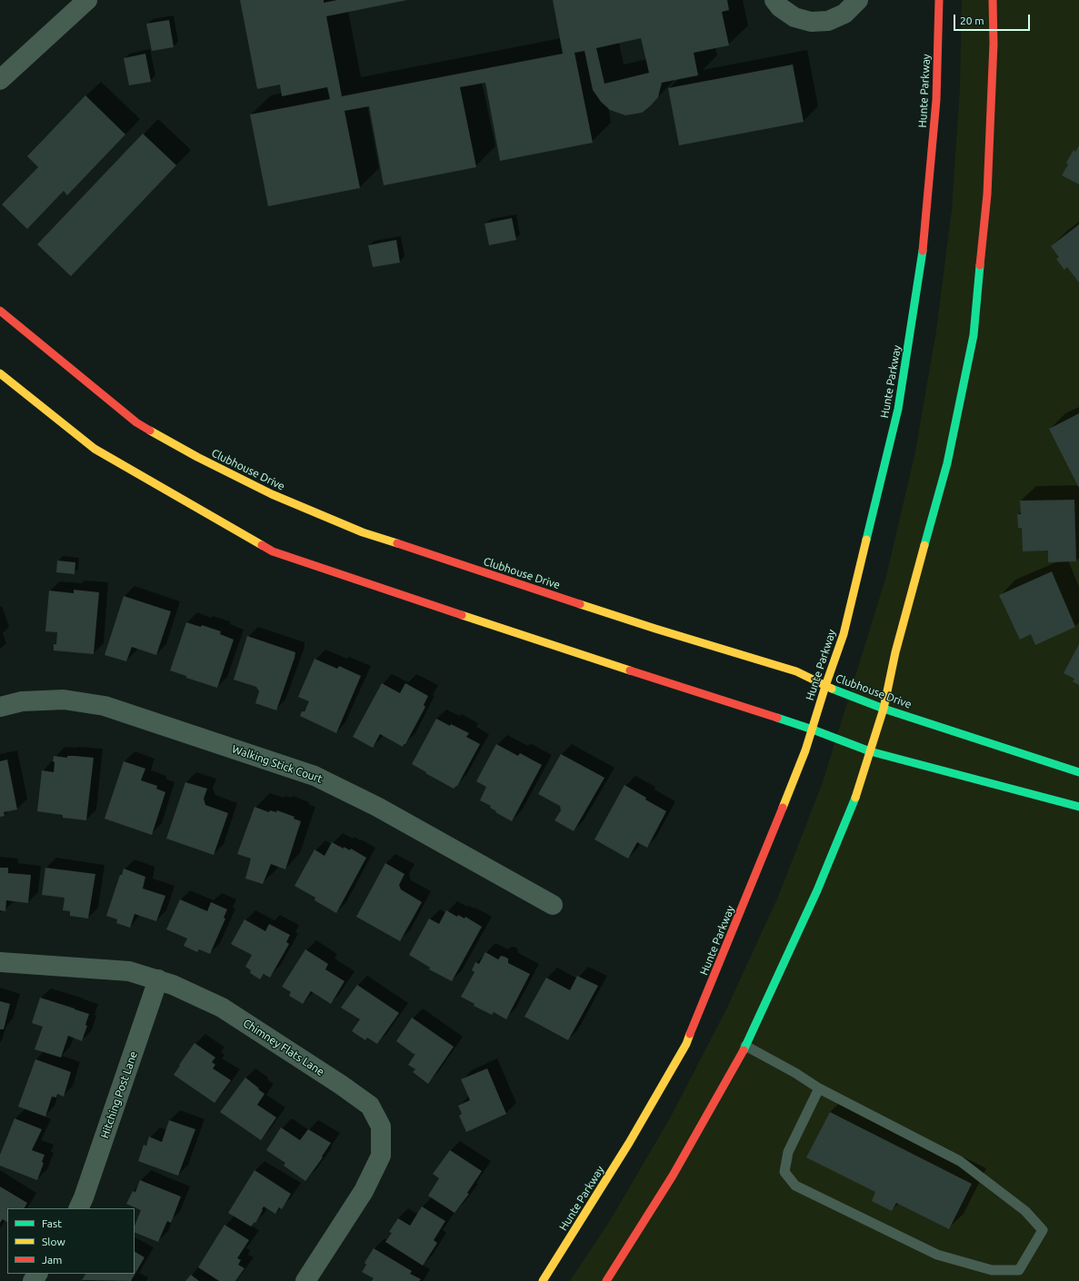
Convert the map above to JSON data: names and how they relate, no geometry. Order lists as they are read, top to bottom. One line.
{"streets":{"main road":["Hunte Parkway","Clubhouse Drive"],"street":["Walking Stick Court","Chimney Flats Lane","Hitching Post Lane"]},"crossings":[["Hunte Parkway","Clubhouse Drive"],["Chimney Flats Lane","Hitching Post Lane"]],"legend":["Fast","Slow","Jam"],"scale_bar":"20 m"}
